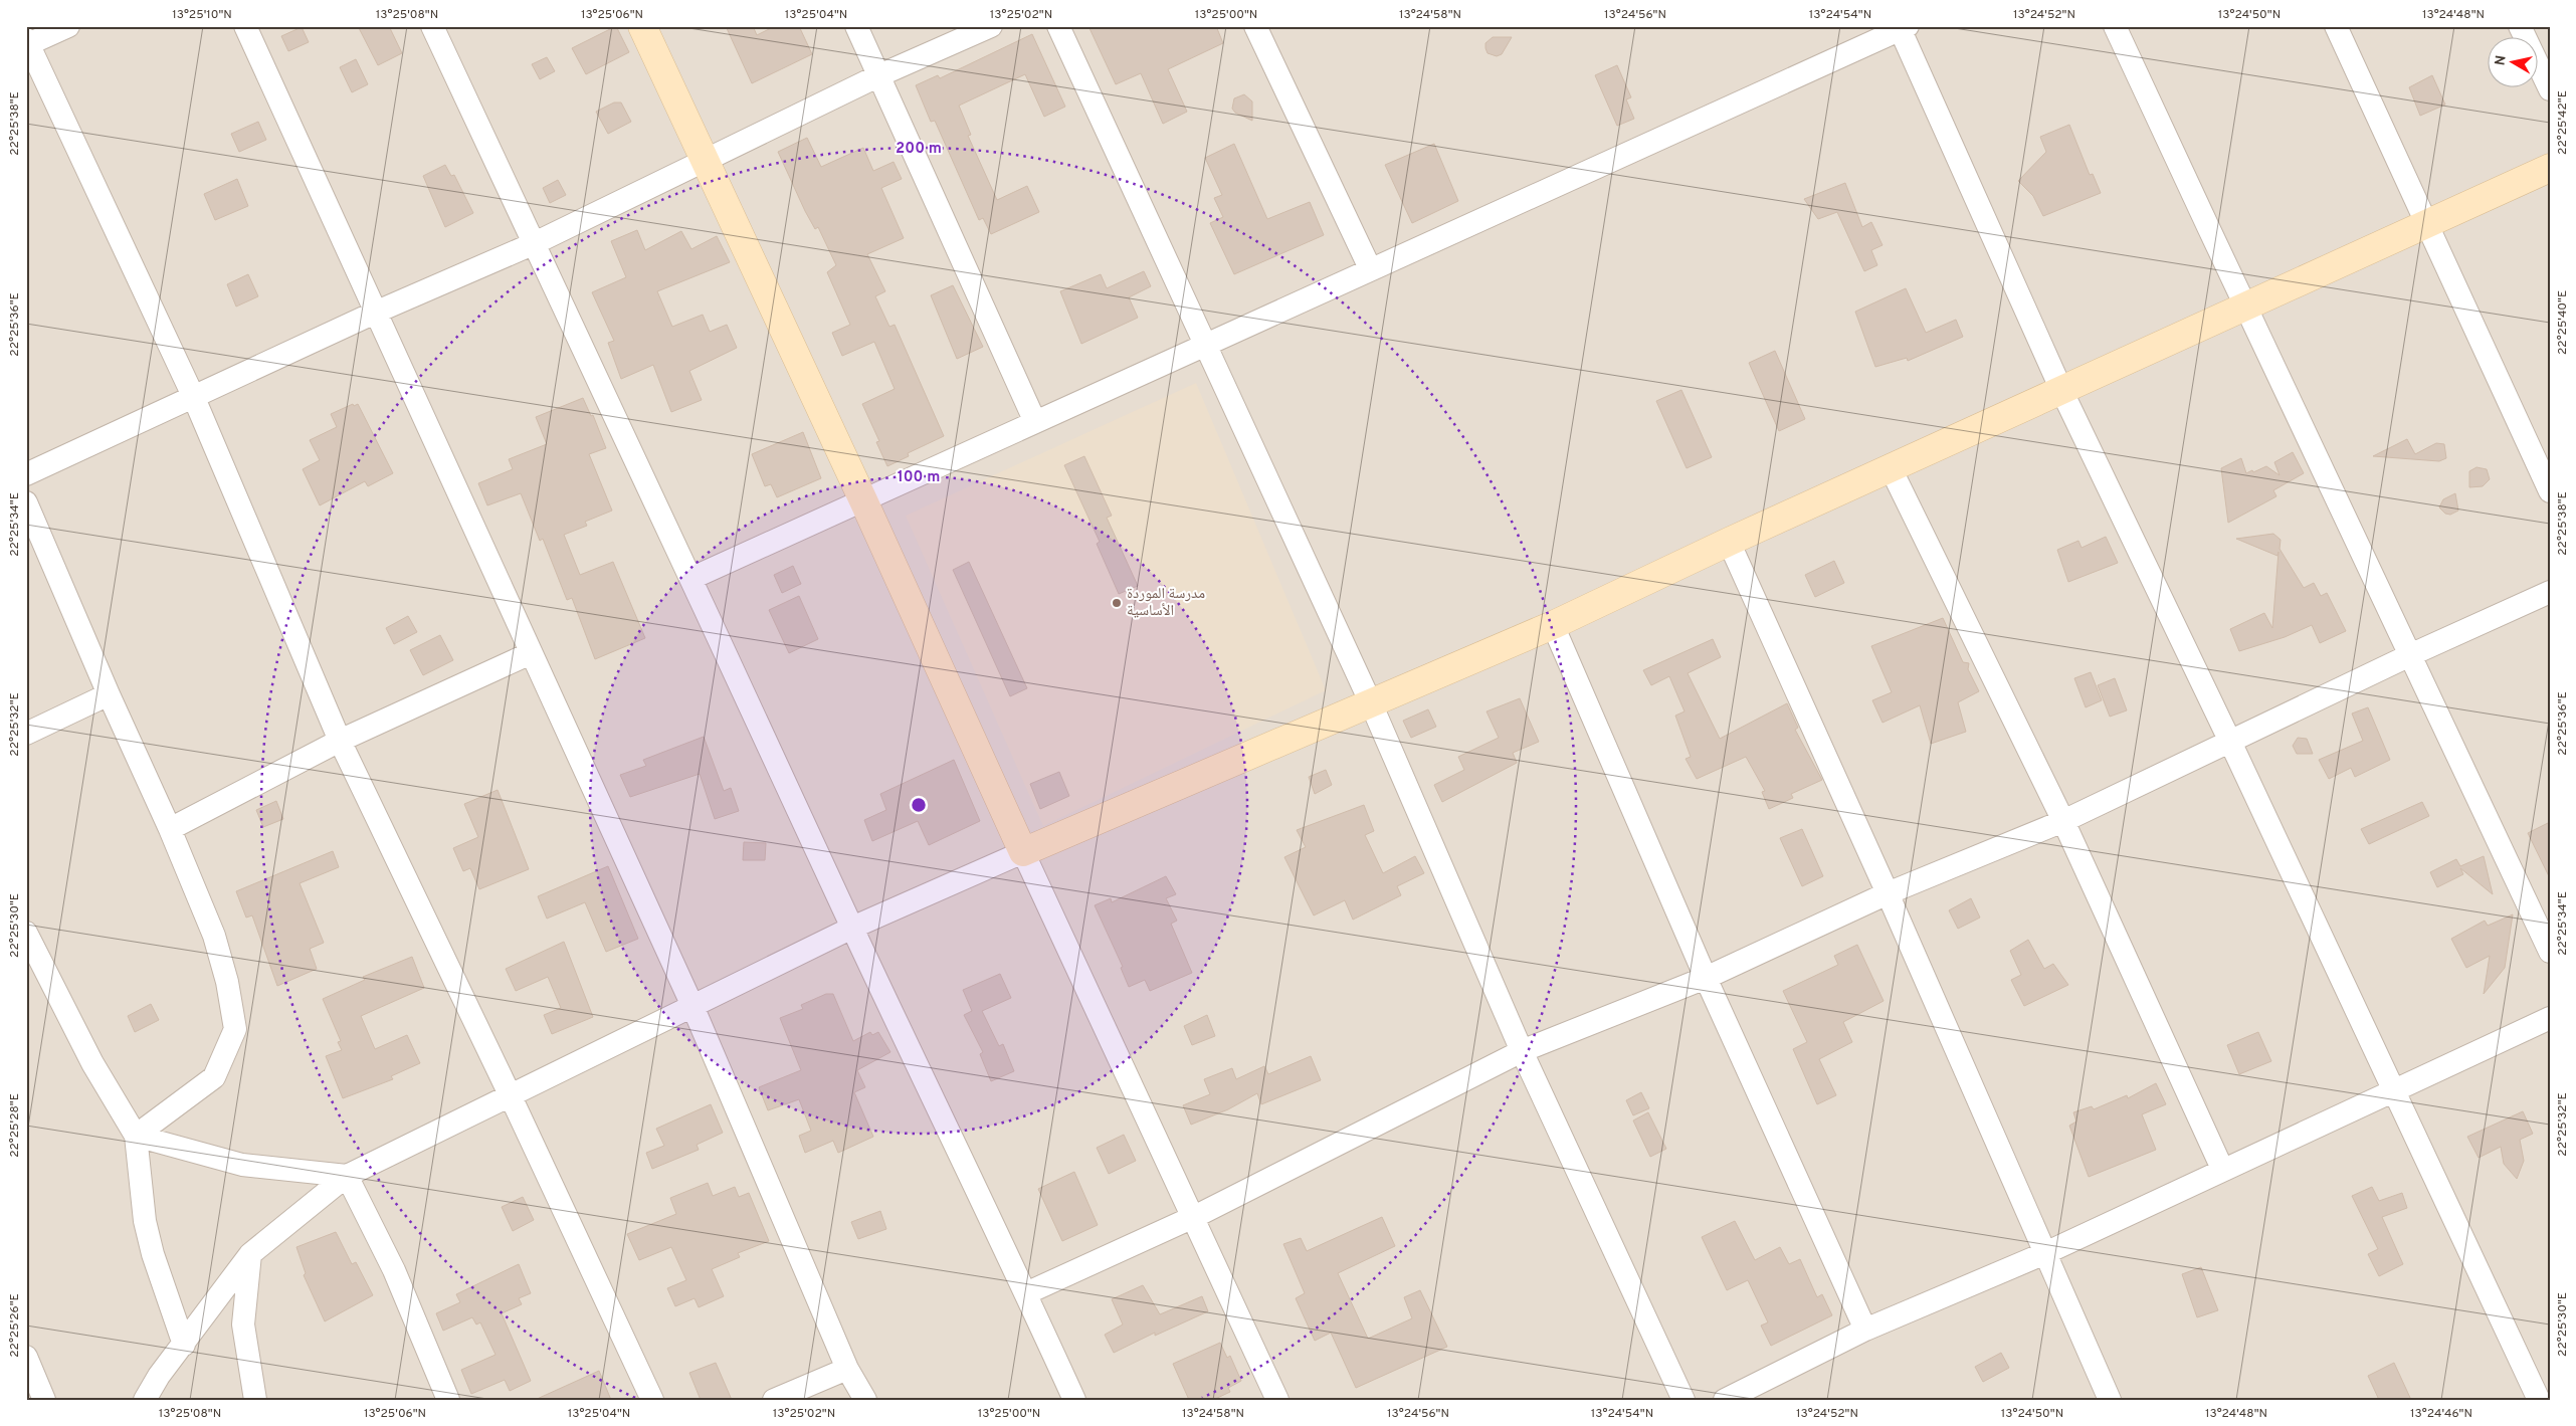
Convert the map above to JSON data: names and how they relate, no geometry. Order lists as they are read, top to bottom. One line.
{"places":["مدرسة الموردة الأساسية"],"north":"left","coordinates":["13°25'10\"N","13°25'08\"N","13°25'06\"N","13°25'04\"N","13°25'02\"N","13°25'00\"N","13°24'58\"N","13°24'56\"N","13°24'54\"N","13°24'52\"N","13°24'50\"N","13°24'48\"N","22°25'42\"E","22°25'38\"E","22°25'40\"E","22°25'36\"E","22°25'34\"E","22°25'32\"E","22°25'30\"E","22°25'28\"E","22°25'26\"E","13°24'46\"N"],"rings":["200 m","100 m"]}
